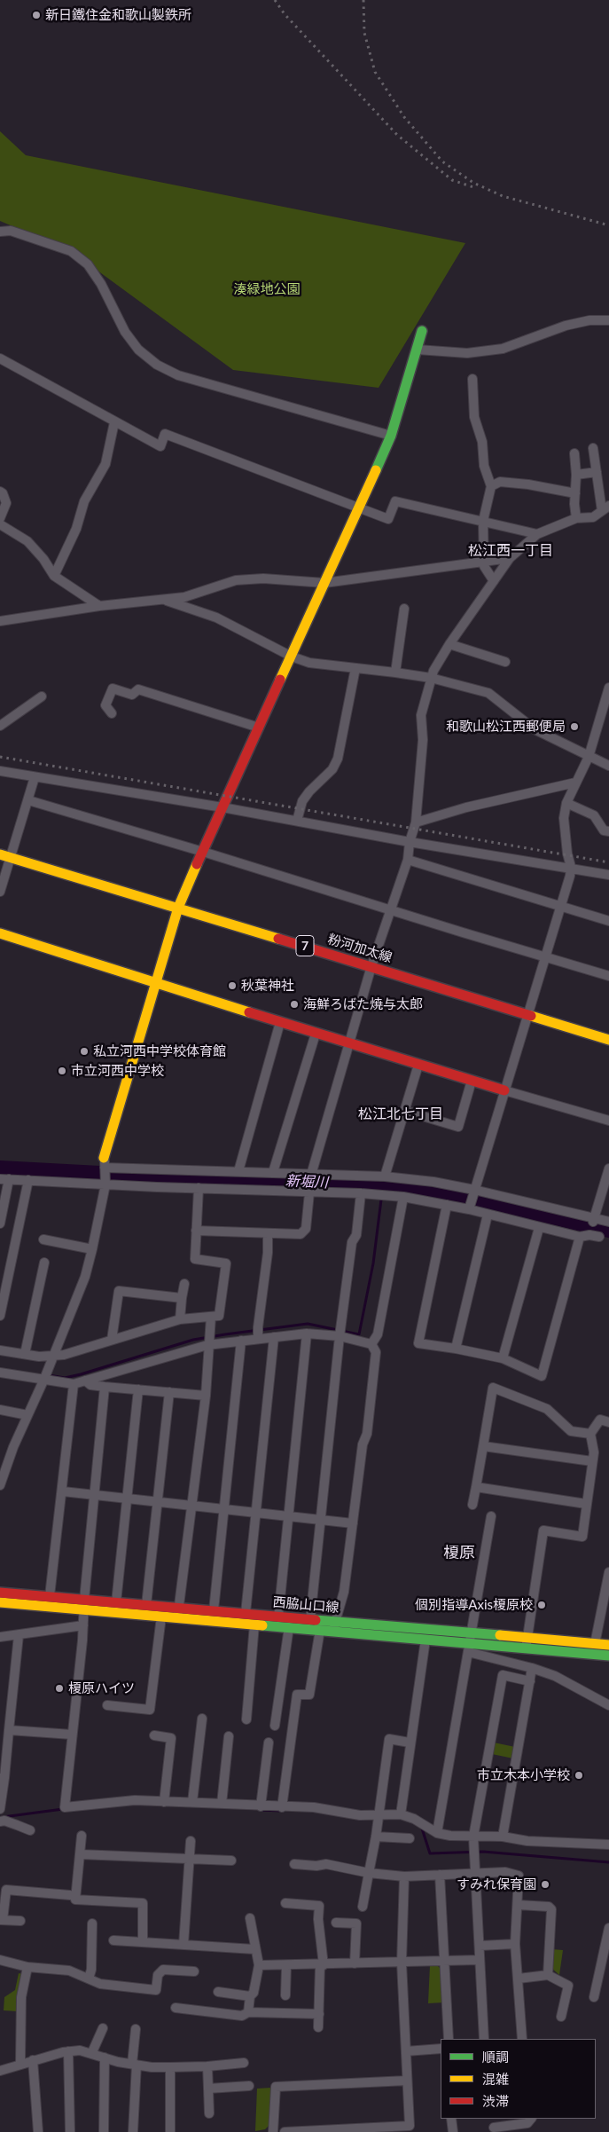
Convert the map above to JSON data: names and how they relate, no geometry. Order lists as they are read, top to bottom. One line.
{"streets":{"street":["7","粉河加太線","西脇山口線"]},"districts":["松江西一丁目","松江北七丁目","榎原"],"water":["新堀川"],"parks":["湊緑地公園"],"places":["新日鐵住金和歌山製鉄所","和歌山松江西郵便局","秋葉神社","海鮮ろばた焼与太郎","私立河西中学校体育館","市立河西中学校","個別指導Axis榎原校","榎原ハイツ","市立木本小学校","すみれ保育園"],"legend":["順調","混雑","渋滞"]}
